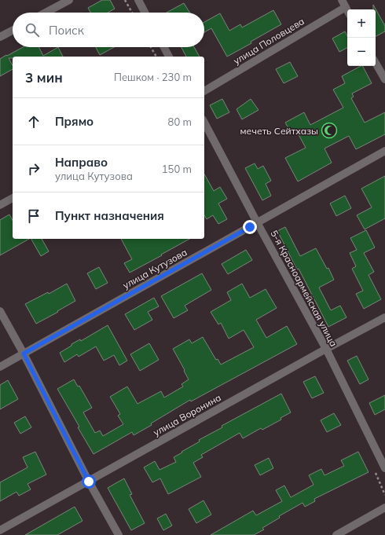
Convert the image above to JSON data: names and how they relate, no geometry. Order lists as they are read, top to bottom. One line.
{"streets":{"street":["улица Половцева","улица Кутузова","5-я Красноармейская улица","улица Воронина"]},"crossings":[["улица Кутузова","5-я Красноармейская улица"],["5-я Красноармейская улица","улица Воронина"]],"places":{"mosque":["мечеть Сейтхазы"]},"page":{"map_buttons":["+","−"],"search":"Поиск","heading":["3 мин","Пешком · 230 m"],"list":[["Прямо","80 m"],["Направо","улица Кутузова","150 m"],"Пункт назначения"]}}
